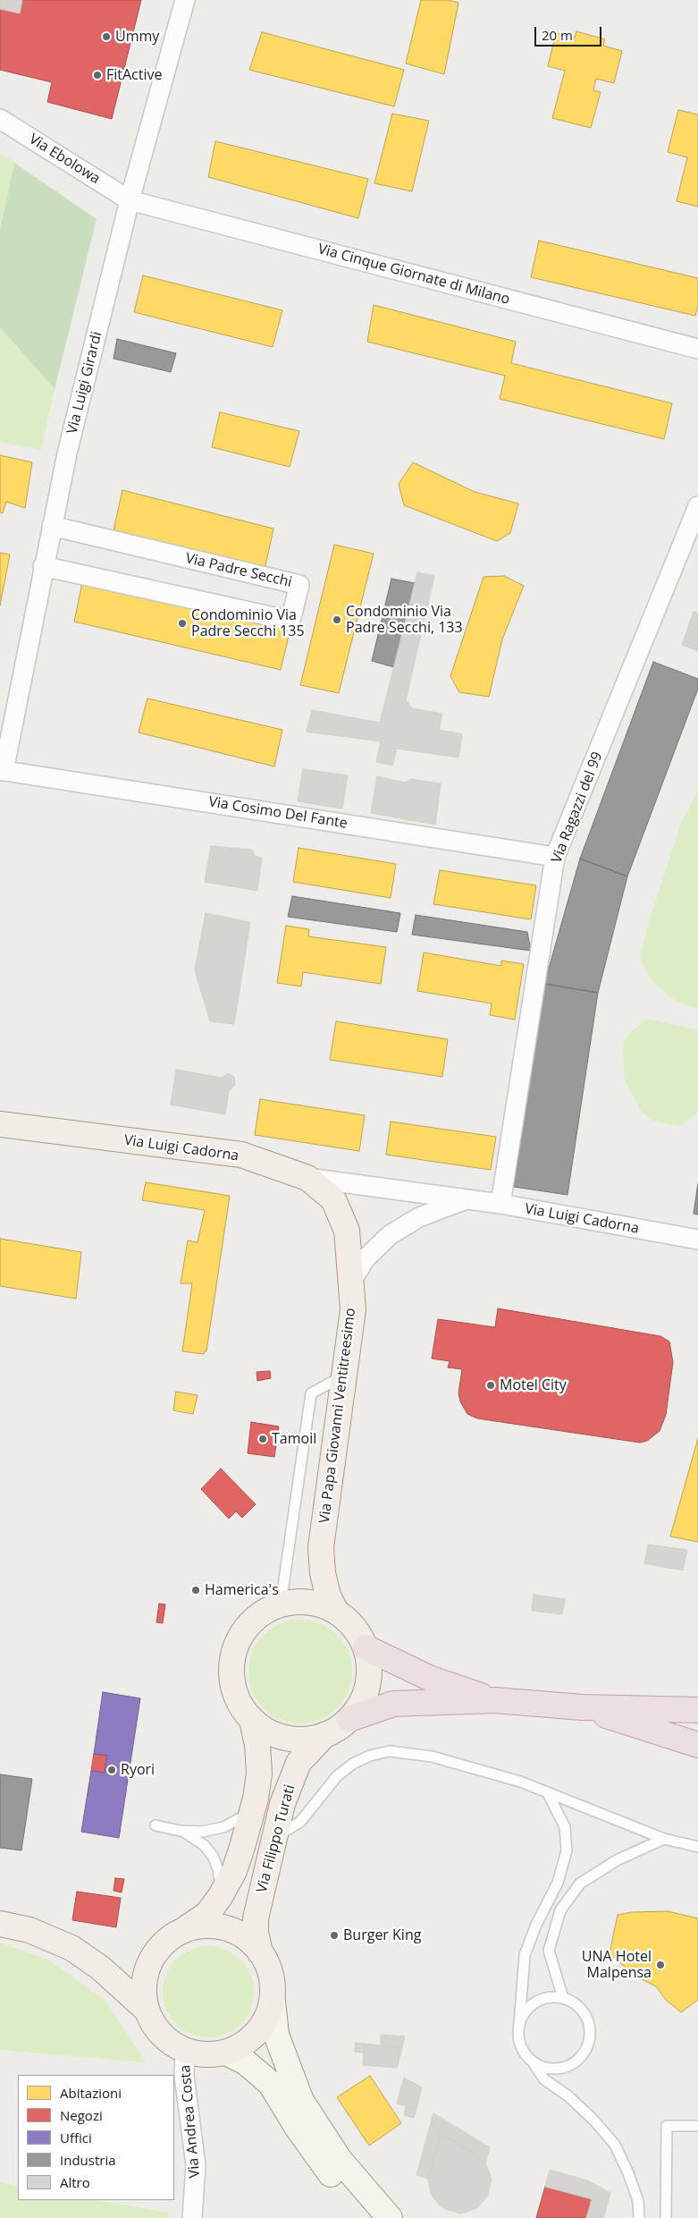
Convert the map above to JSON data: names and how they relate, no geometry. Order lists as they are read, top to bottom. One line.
{"streets":{"main road":["Via Luigi Cadorna","Via Papa Giovanni Ventitreesimo","Via Filippo Turati"],"street":["Via Ebolowa","Via Cinque Giornate di Milano","Via Luigi Girardi","Via Padre Secchi","Via Ragazzi del 99","Via Cosimo Del Fante","Via Andrea Costa"]},"crossings":[["Via Ebolowa","Via Cinque Giornate di Milano"],["Via Ebolowa","Via Luigi Girardi"],["Via Cinque Giornate di Milano","Via Luigi Girardi"],["Via Luigi Girardi","Via Padre Secchi"],["Via Luigi Girardi","Via Cosimo Del Fante"],["Via Ragazzi del 99","Via Cosimo Del Fante"],["Via Ragazzi del 99","Via Luigi Cadorna"],["Via Luigi Cadorna","Via Papa Giovanni Ventitreesimo"],["Via Papa Giovanni Ventitreesimo","Via Filippo Turati"],["Via Filippo Turati","Via Andrea Costa"]],"places":["Ummy","FitActive","Condominio Via Padre Secchi, 133","Condominio Via Padre Secchi 135","Motel City","Tamoil","Hamerica's","Ryori","Burger King","UNA Hotel Malpensa"],"legend":["Abitazioni","Negozi","Uffici","Industria","Altro"],"scale_bar":"20 m"}
